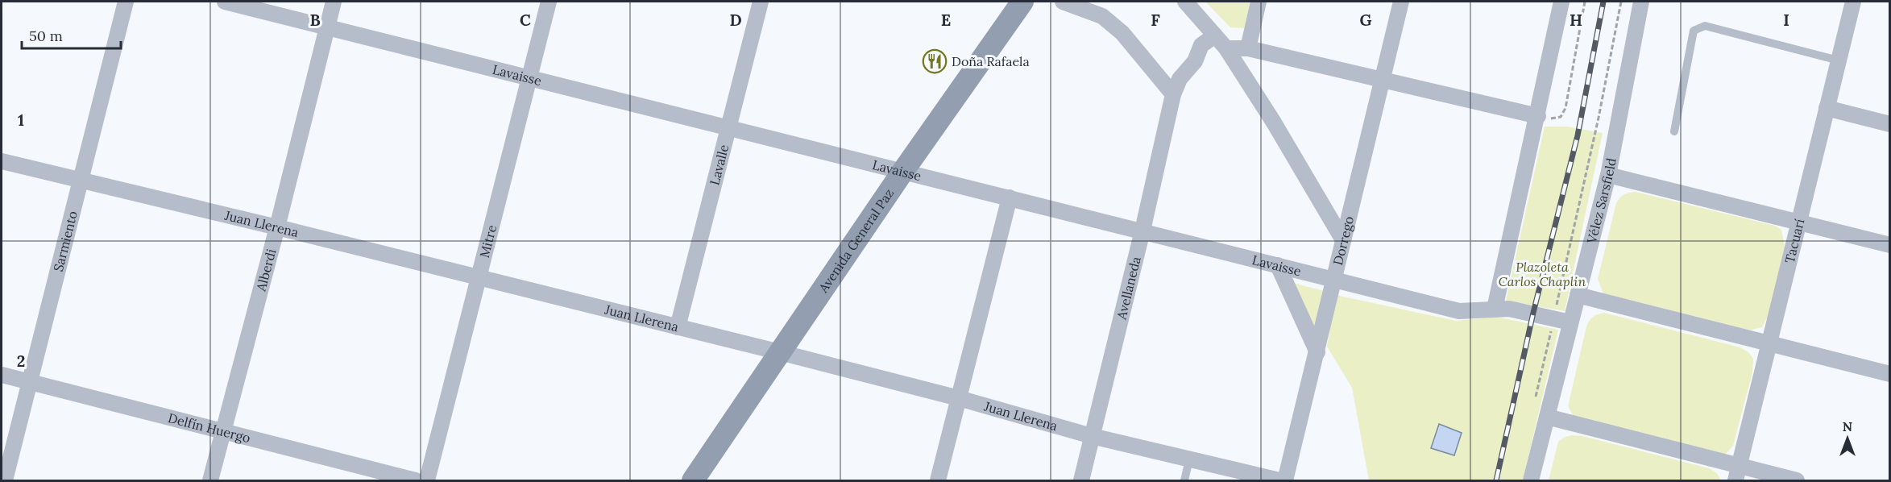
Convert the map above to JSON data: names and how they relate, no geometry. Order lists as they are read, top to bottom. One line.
{"streets":{"main road":["Avenida General Paz"],"street":["Lavaisse","Lavalle","Vélez Sarsfield","Juan Llerena","Sarmiento","Mitre","Dorrego","Tacuarí","Alberdi","Avellaneda","Delfín Huergo"]},"crossings":[["Lavaisse","Lavalle"],["Lavaisse","Vélez Sarsfield"],["Lavaisse","Avenida General Paz"],["Lavaisse","Mitre"],["Lavaisse","Dorrego"],["Lavaisse","Alberdi"],["Lavaisse","Avellaneda"],["Lavalle","Juan Llerena"],["Juan Llerena","Avenida General Paz"],["Juan Llerena","Sarmiento"],["Juan Llerena","Mitre"],["Juan Llerena","Alberdi"],["Juan Llerena","Avellaneda"],["Sarmiento","Delfín Huergo"],["Alberdi","Delfín Huergo"]],"parks":["Plazoleta Carlos Chaplin"],"places":{"restaurant":["Doña Rafaela"]},"scale_bar":"50 m","north":"top","grid":{"columns":["B","C","D","E","F","G","H","I"],"rows":["1","2"]}}
